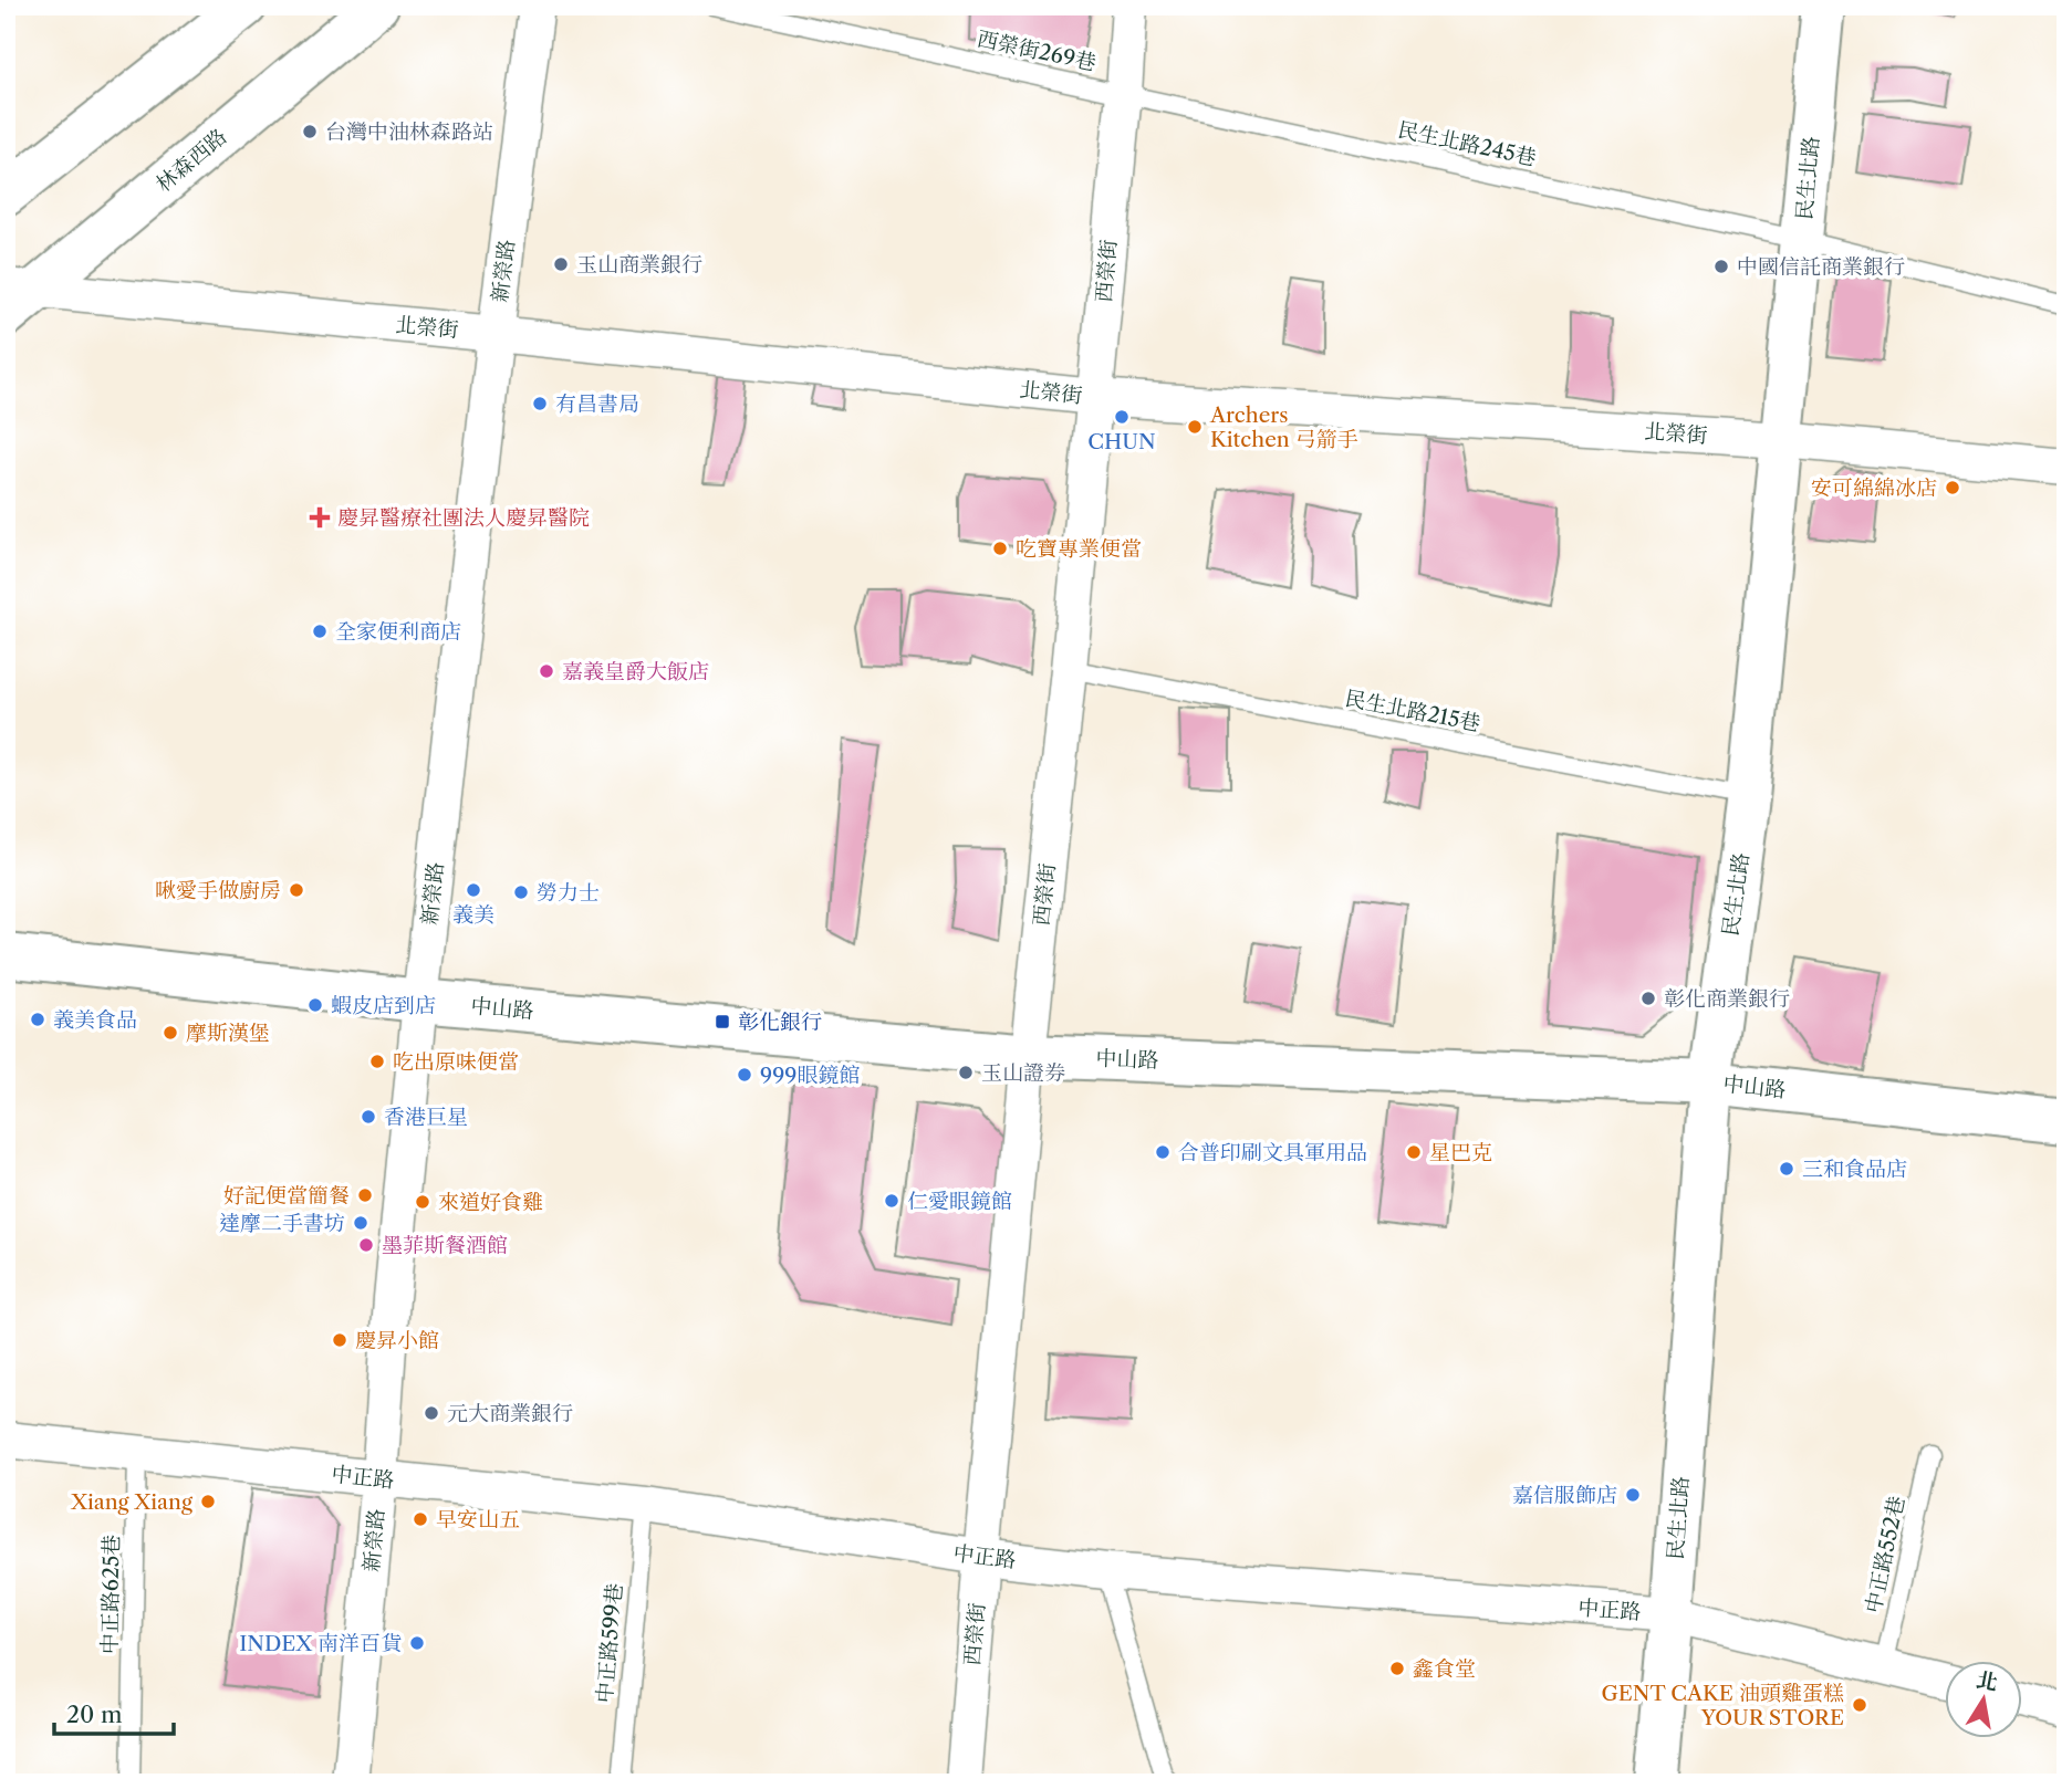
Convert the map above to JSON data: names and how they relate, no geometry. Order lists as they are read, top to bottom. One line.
{"streets":{"main road":["林森西路","民生北路","中山路"],"street":["新榮路","西榮街","北榮街","中正路"],"lane":["西榮街269巷","民生北路245巷","民生北路215巷","中正路552巷","中正路625巷","中正路599巷"]},"crossings":[["西榮街269巷","民生北路245巷"],["西榮街269巷","西榮街"],["民生北路245巷","民生北路"],["民生北路245巷","西榮街"],["林森西路","北榮街"],["民生北路","北榮街"],["民生北路","民生北路215巷"],["民生北路","中山路"],["民生北路","中正路"],["新榮路","北榮街"],["新榮路","中山路"],["新榮路","中正路"],["西榮街","北榮街"],["西榮街","民生北路215巷"],["西榮街","中山路"],["西榮街","中正路"],["中正路","中正路552巷"],["中正路","中正路625巷"],["中正路","中正路599巷"]],"places":{"other":["台灣中油林森路站","玉山商業銀行","中國信託商業銀行","有昌書局","CHUN","Archers Kitchen 弓箭手","安可綿綿冰店","吃寶專業便當","全家便利商店","嘉義皇爵大飯店","啾愛手做廚房","義美","勞力士","彰化商業銀行","蝦皮店到店","義美食品","摩斯漢堡","吃出原味便當","玉山證券","999眼鏡館","香港巨星","合普印刷文具軍用品","星巴克","三和食品店","好記便當簡餐","仁愛眼鏡館","來道好食雞","達摩二手書坊","墨菲斯餐酒館","慶昇小館","元大商業銀行","嘉信服飾店","Xiang Xiang","早安山五","INDEX 南洋百貨","鑫食堂","GENT CAKE 油頭雞蛋糕 YOUR STORE"],"health":["慶昇醫療社團法人慶昇醫院"],"transit":["彰化銀行"]},"scale_bar":"20 m","north":"top"}
